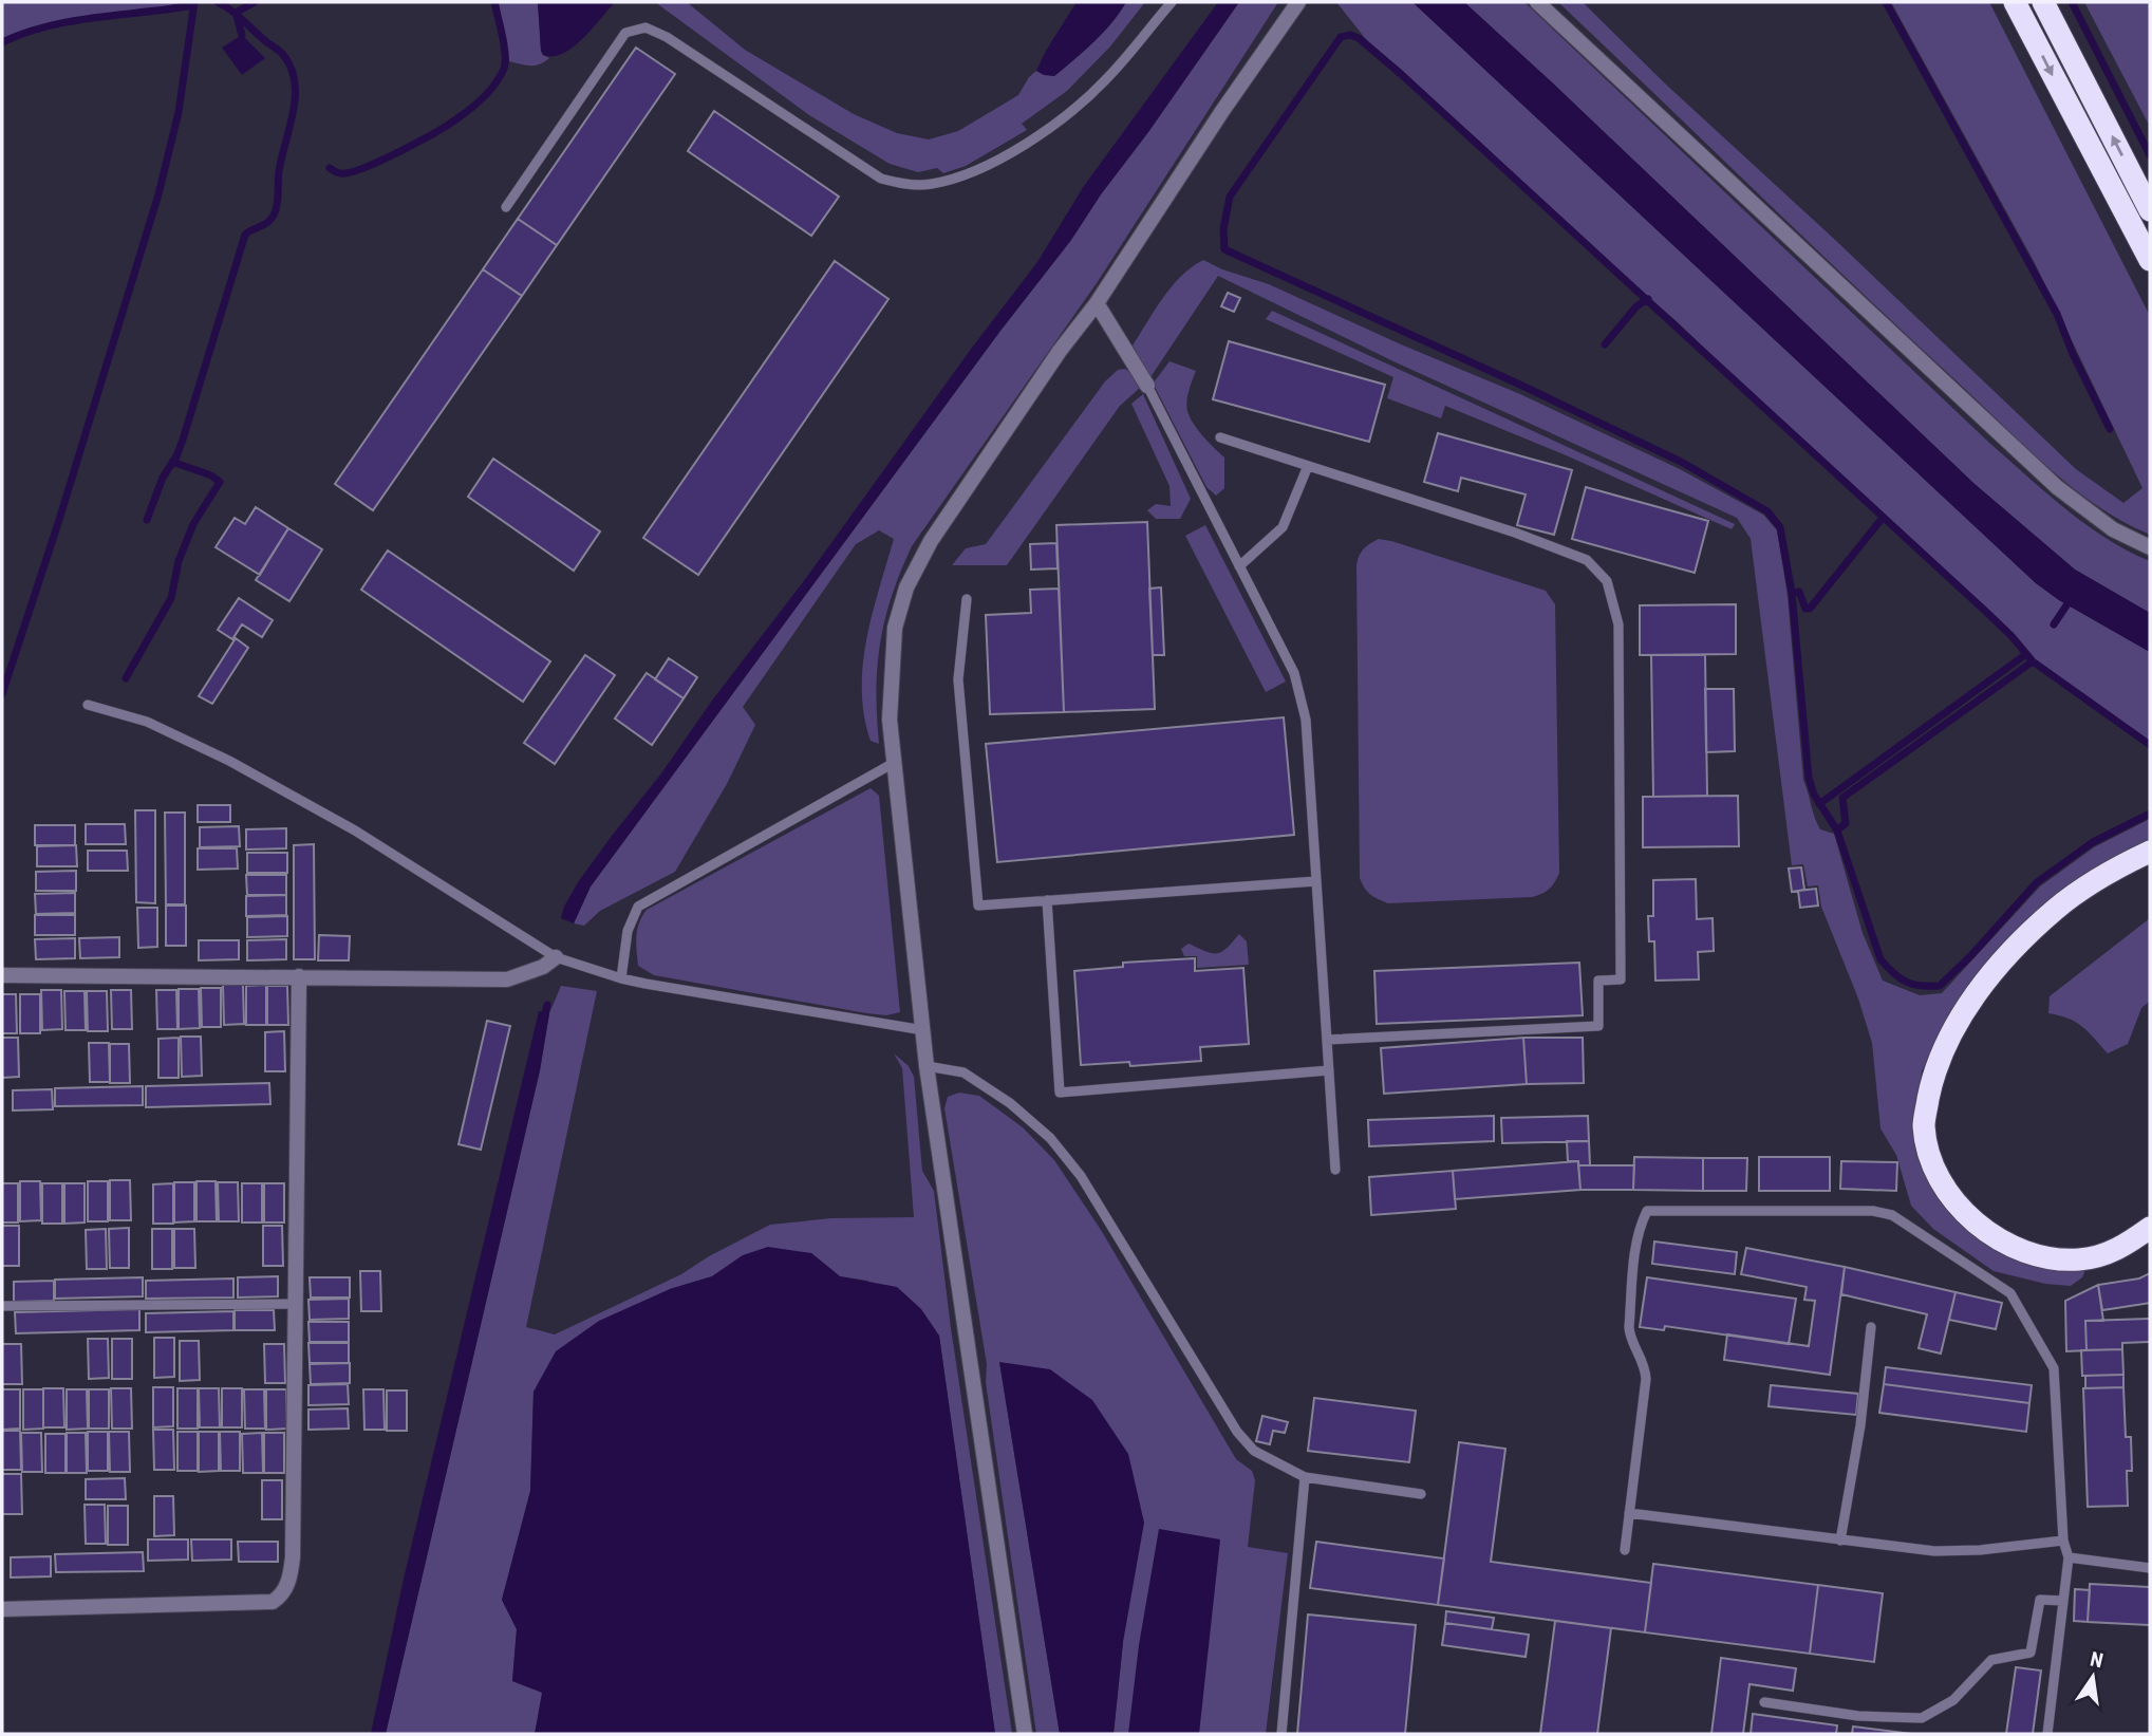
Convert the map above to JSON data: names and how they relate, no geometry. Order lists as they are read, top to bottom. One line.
{"north":"top"}
